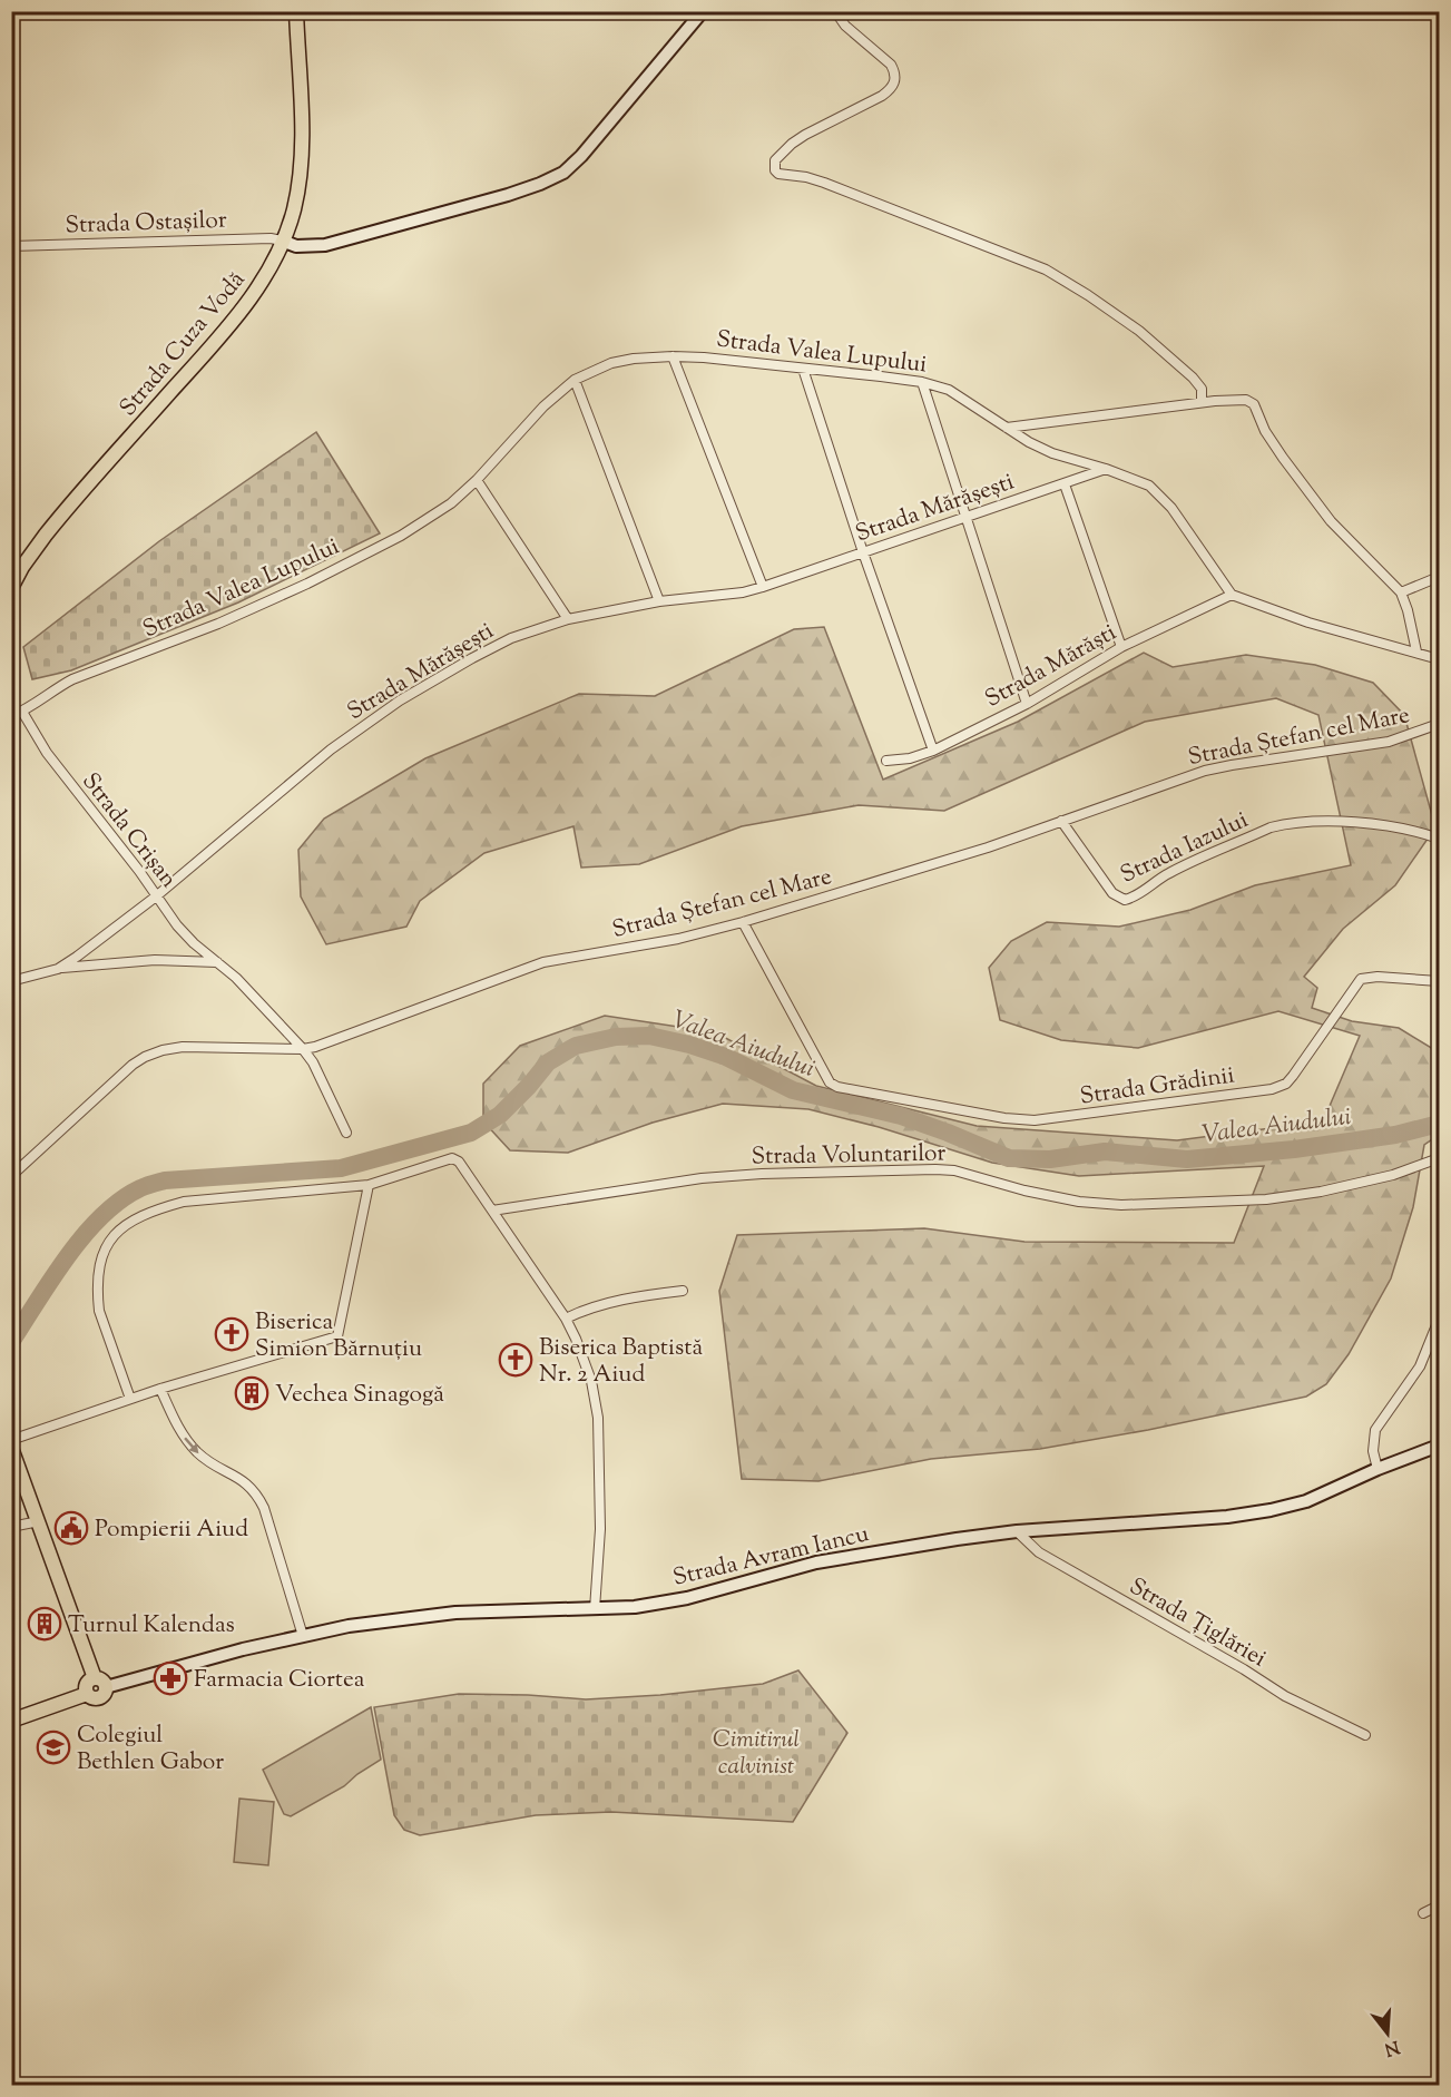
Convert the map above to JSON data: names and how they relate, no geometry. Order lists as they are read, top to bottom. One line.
{"streets":{"main road":["Strada Cuza Vodă","Strada Avram Iancu"],"street":["Strada Ostașilor","Strada Valea Lupului","Strada Mărășești","Strada Mărăști","Strada Ștefan cel Mare","Strada Crișan","Strada Iazului","Strada Grădinii","Strada Voluntarilor","Strada Țiglăriei"]},"crossings":[["Strada Ostașilor","Strada Cuza Vodă"],["Strada Valea Lupului","Strada Mărășești"],["Strada Valea Lupului","Strada Mărăști"],["Strada Valea Lupului","Strada Crișan"],["Strada Mărășești","Strada Crișan"],["Strada Ștefan cel Mare","Strada Crișan"],["Strada Ștefan cel Mare","Strada Iazului"],["Strada Ștefan cel Mare","Strada Grădinii"],["Strada Avram Iancu","Strada Țiglăriei"]],"water":["Valea Aiudului"],"parks":["Cimitirul calvinist"],"places":{"church":["Biserica Simion Bărnuțiu","Biserica Baptistă Nr. 2 Aiud"],"building":["Vechea Sinagogă","Turnul Kalendas"],"public building":["Pompierii Aiud"],"pharmacy":["Farmacia Ciortea"],"school or university":["Colegiul Bethlen Gabor"]},"north":"bottom"}
